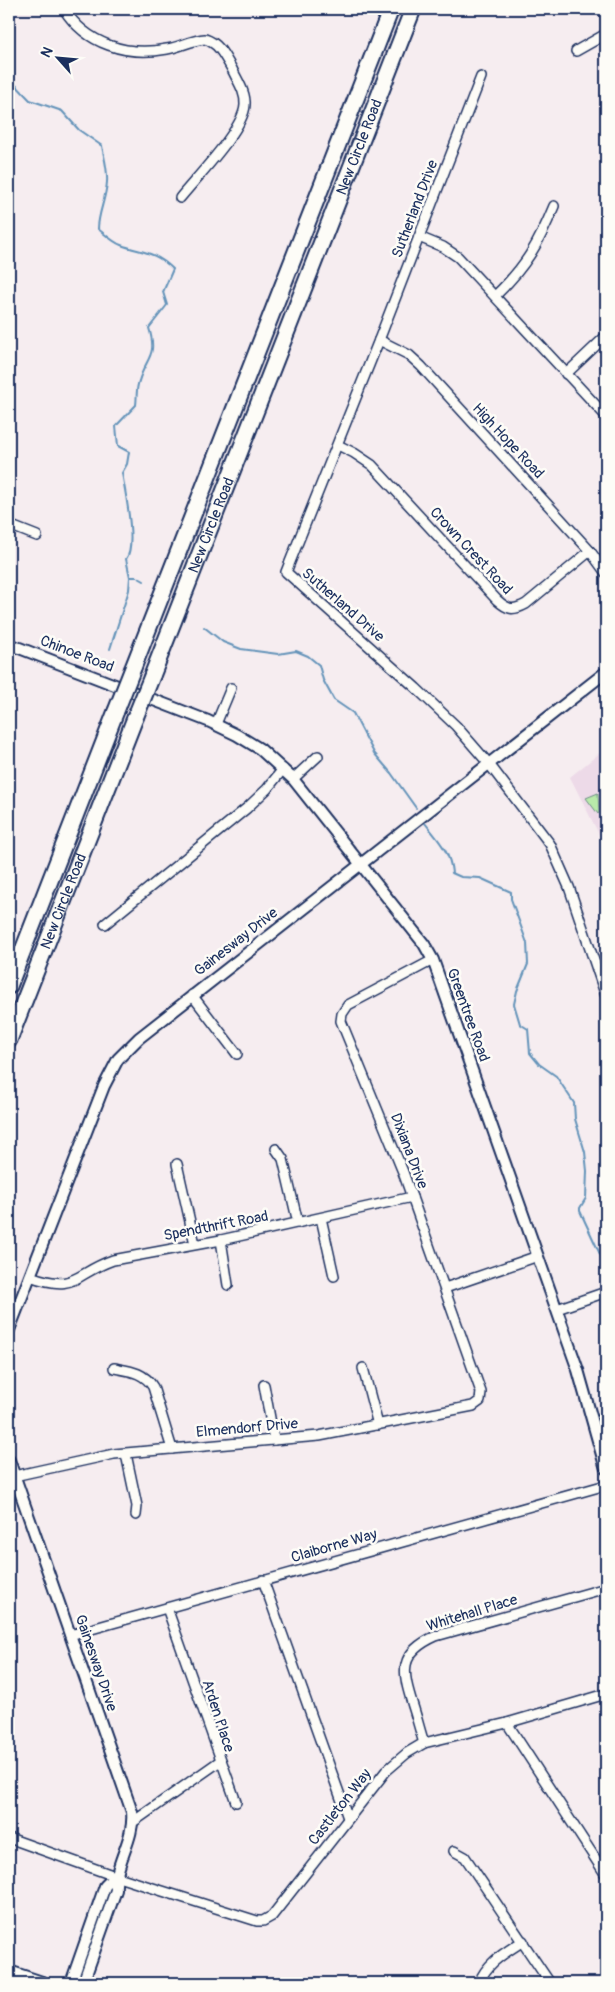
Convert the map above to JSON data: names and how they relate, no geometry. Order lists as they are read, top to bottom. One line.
{"streets":{"highway":["New Circle Road"],"street":["Sutherland Drive","High Hope Road","Crown Crest Road","Chinoe Road","Gainesway Drive","Greentree Road","Dixiana Drive","Spendthrift Road","Elmendorf Drive","Claiborne Way","Whitehall Place","Arden Place","Castleton Way"]},"crossings":[["Sutherland Drive","High Hope Road"],["Sutherland Drive","Crown Crest Road"],["Sutherland Drive","Gainesway Drive"],["High Hope Road","Crown Crest Road"],["Chinoe Road","Greentree Road"],["Gainesway Drive","Greentree Road"],["Gainesway Drive","Spendthrift Road"],["Gainesway Drive","Elmendorf Drive"],["Gainesway Drive","Claiborne Way"],["Gainesway Drive","Arden Place"],["Greentree Road","Dixiana Drive"],["Dixiana Drive","Spendthrift Road"],["Dixiana Drive","Elmendorf Drive"],["Claiborne Way","Arden Place"],["Whitehall Place","Castleton Way"]],"north":"top left"}
